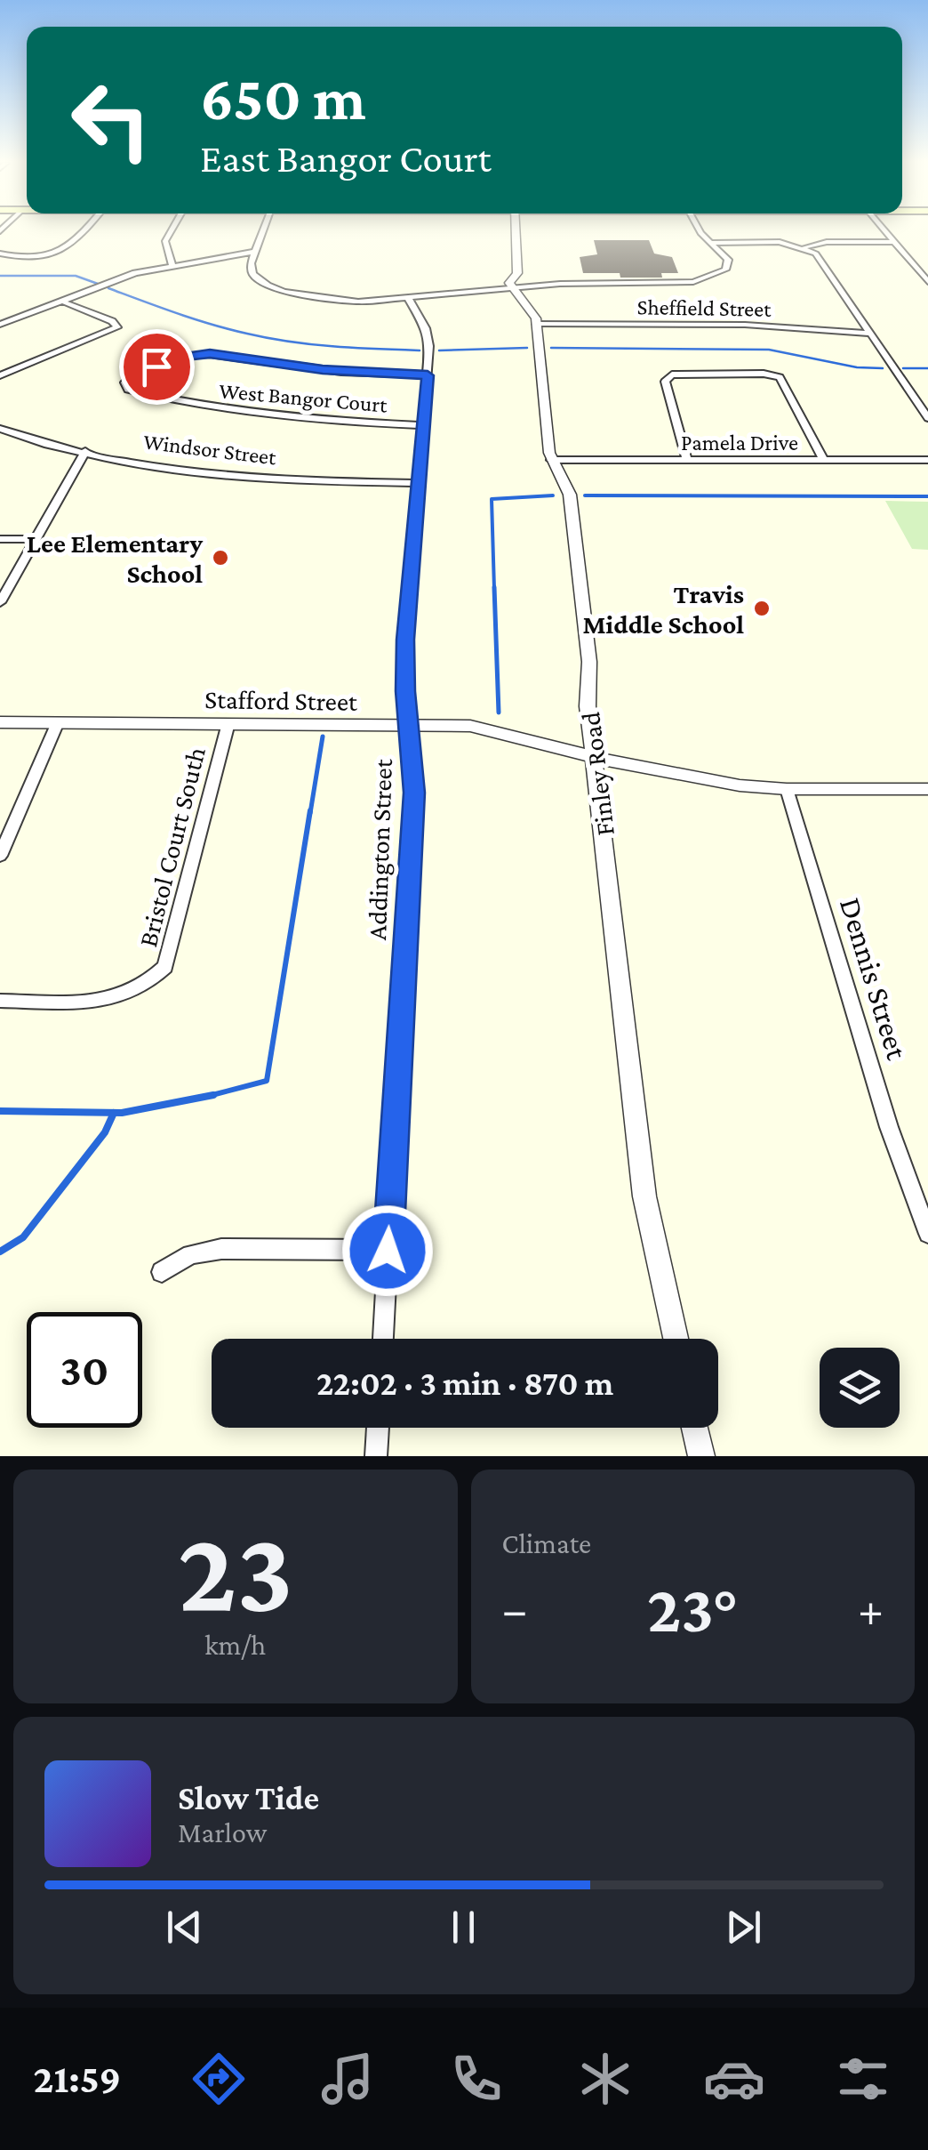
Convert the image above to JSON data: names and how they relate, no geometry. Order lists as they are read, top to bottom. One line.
{"streets":{"street":["Sheffield Street","West Bangor Court","Pamela Drive","Windsor Street","Stafford Street","Finley Road","Bristol Court South","Addington Street","Dennis Street"]},"crossings":[["Sheffield Street","Finley Road"],["West Bangor Court","Addington Street"],["Pamela Drive","Finley Road"],["Windsor Street","Addington Street"],["Stafford Street","Finley Road"],["Stafford Street","Bristol Court South"],["Stafford Street","Addington Street"],["Stafford Street","Dennis Street"]],"places":["Lee Elementary School","Travis Middle School"],"page":{"turn":["650 m","East Bangor Court"],"limit":"30","trip":"22:02 · 3 min · 870 m","tile":[["23","km/h"],"Climate"],"heat":["−","23°","+"],"song":["Slow Tide","Marlow"],"tabs":"21:59"}}
